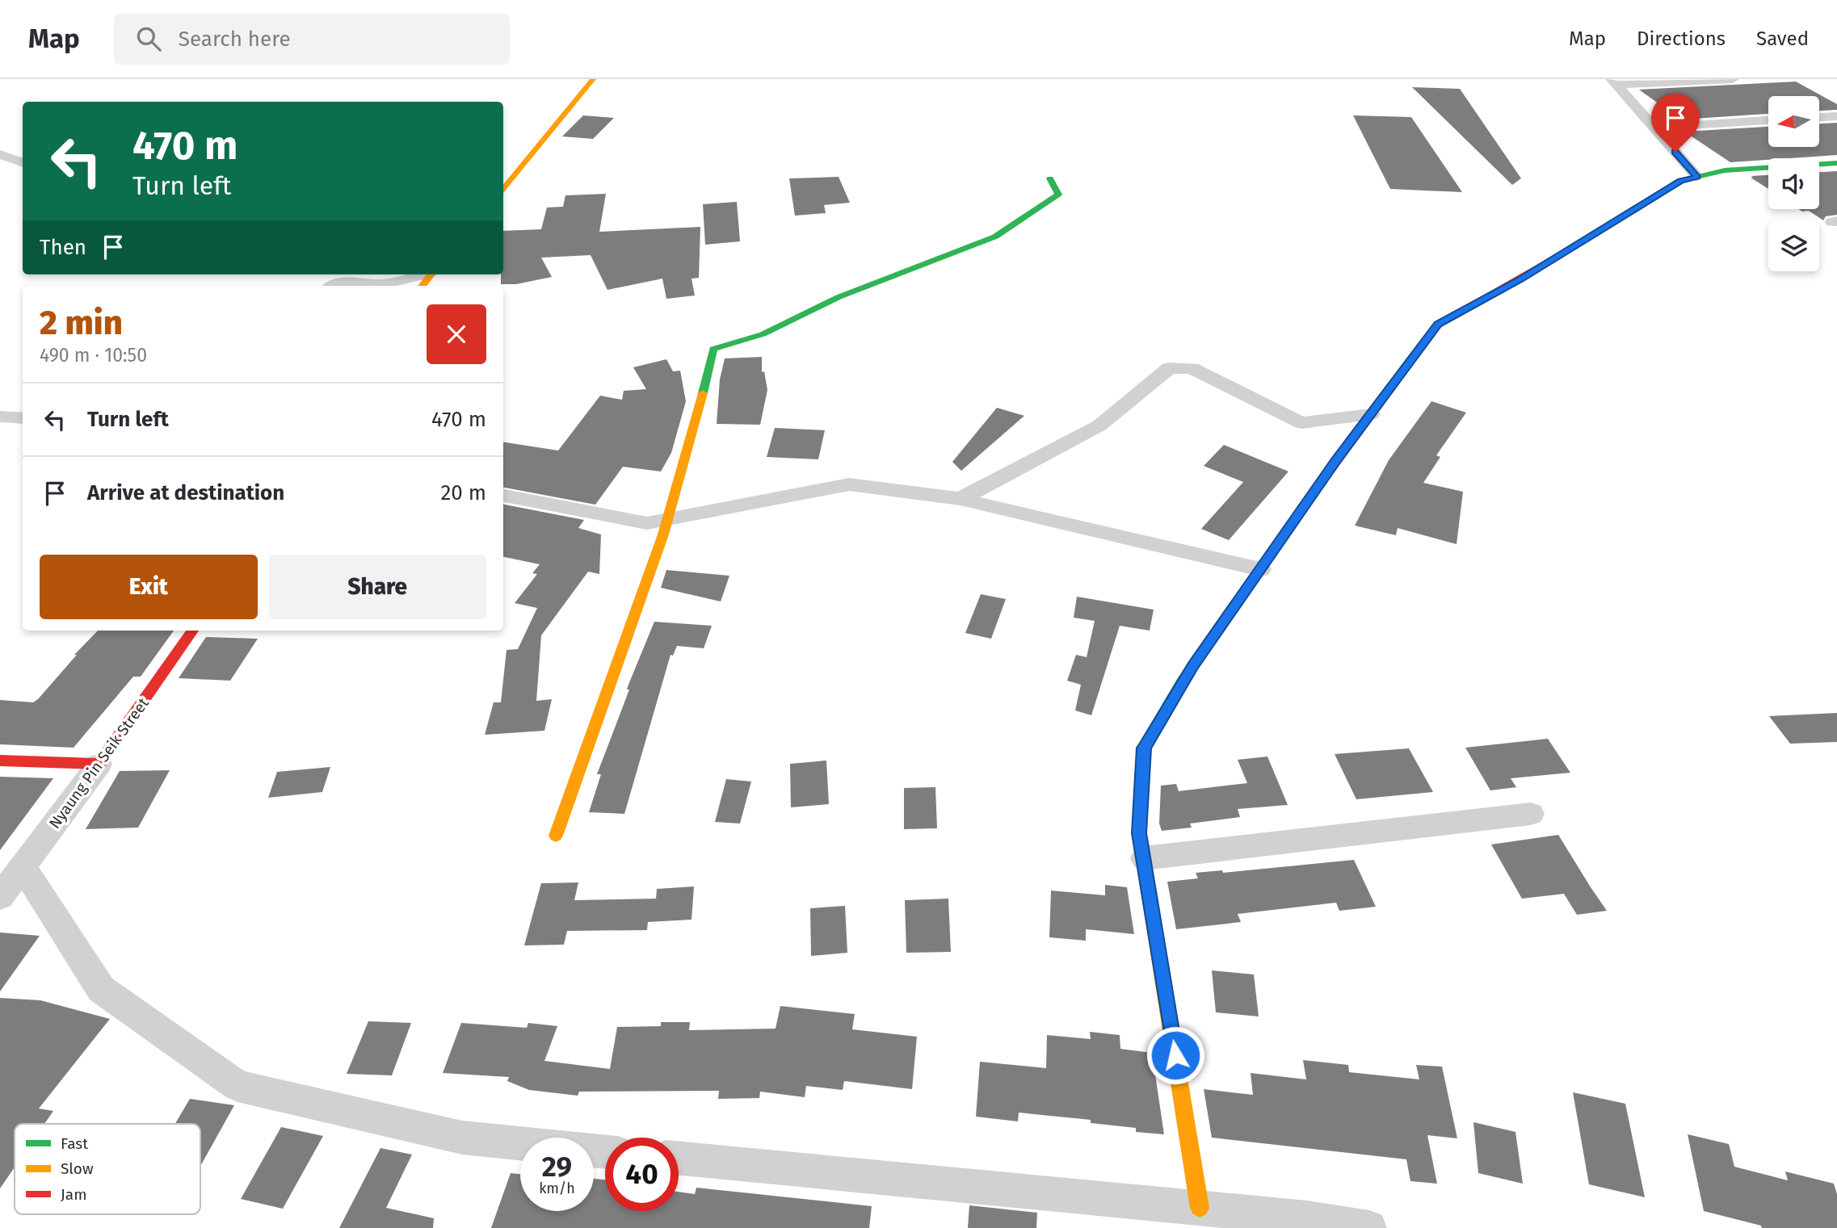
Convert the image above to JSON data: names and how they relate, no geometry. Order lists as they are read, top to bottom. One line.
{"streets":{"street":["Nyaung Pin Seik Street"]},"legend":["Fast","Slow","Jam"],"north":"left","page":{"header":"Map","search":"Search here","nav":["Map","Directions","Saved"],"turn":["470 m","Turn left"],"then":"Then","heading":["2 min","490 m · 10:50"],"list":[{"name":"Turn left","value":"470 m"},{"name":"Arrive at destination","value":"20 m"}],"buttons":["Exit","Share"],"speed":"29 km/h","limit":"40"}}
